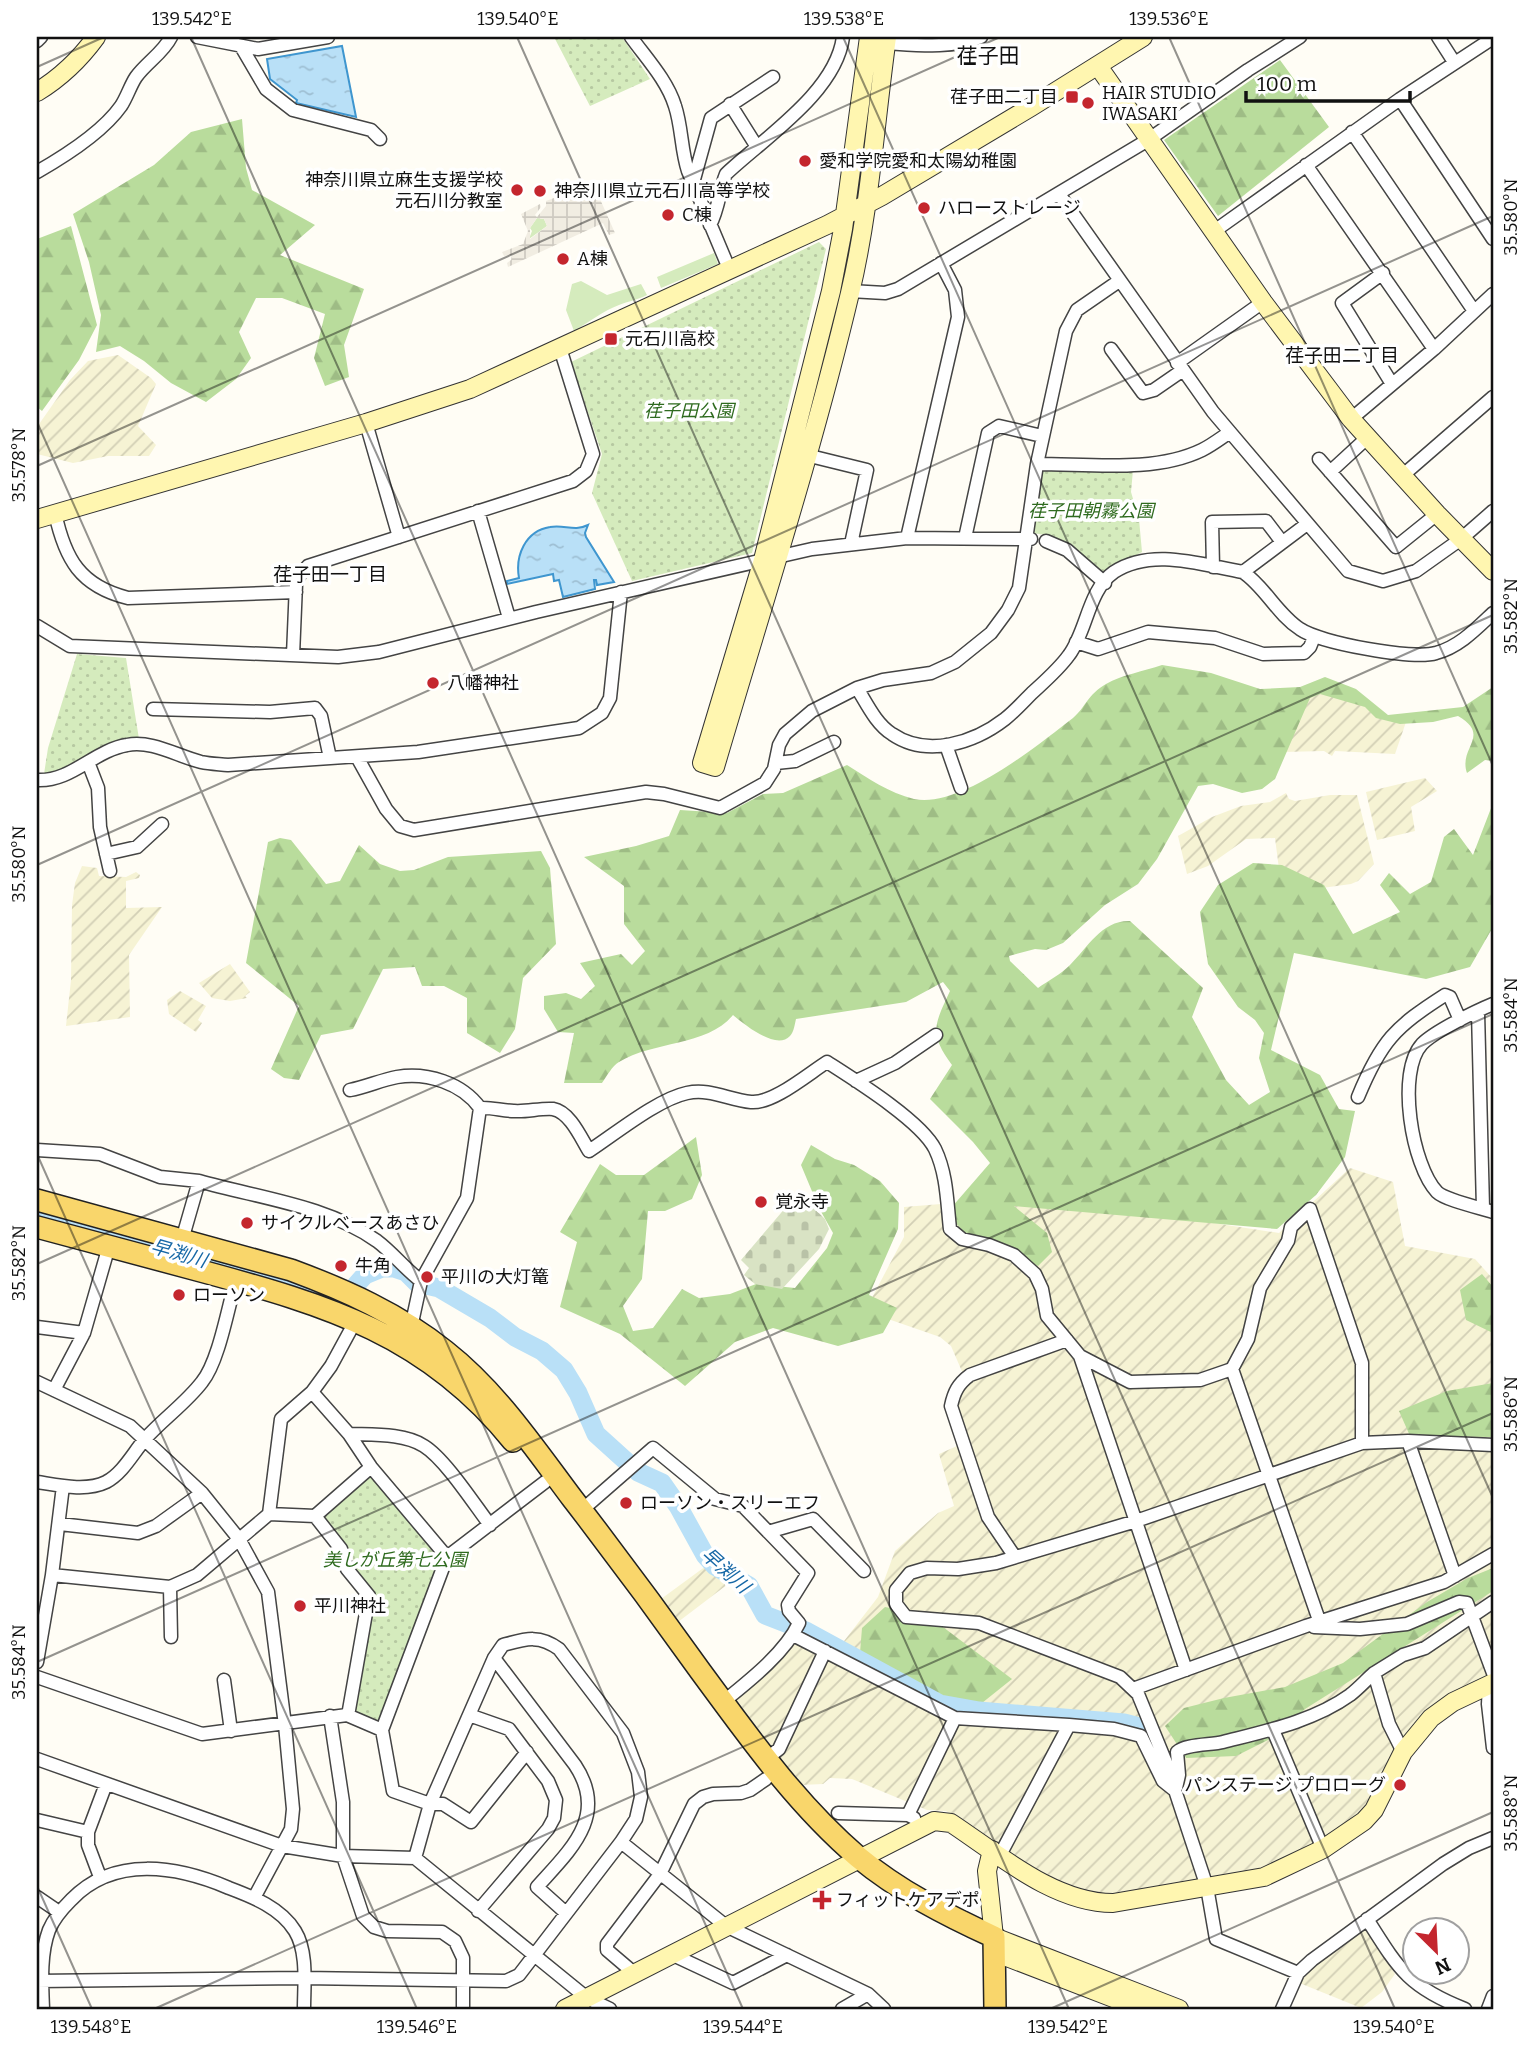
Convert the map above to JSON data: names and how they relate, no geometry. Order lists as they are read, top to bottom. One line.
{"districts":["荏子田","荏子田二丁目","荏子田一丁目"],"water":["早渕川"],"parks":["荏子田公園","荏子田朝霧公園","美しが丘第七公園"],"places":{"transit":["荏子田二丁目","元石川高校"],"other":["HAIR STUDIO IWASAKI","愛和学院愛和太陽幼稚園","神奈川県立麻生支援学校 元石川分教室","神奈川県立元石川高等学校","ハローストレージ","C棟","A棟","八幡神社","覚永寺","サイクルベースあさひ","牛角","平川の大灯篭","ローソン","ローソン・スリーエフ","平川神社","パンステージ プロローグ"],"health":["フィットケアデポ"]},"scale_bar":"100 m","north":"bottom right","coordinates":["139.542°E","139.540°E","139.538°E","139.536°E","35.580°N","35.578°N","35.582°N","35.584°N","35.586°N","35.588°N","139.548°E","139.546°E","139.544°E"]}
